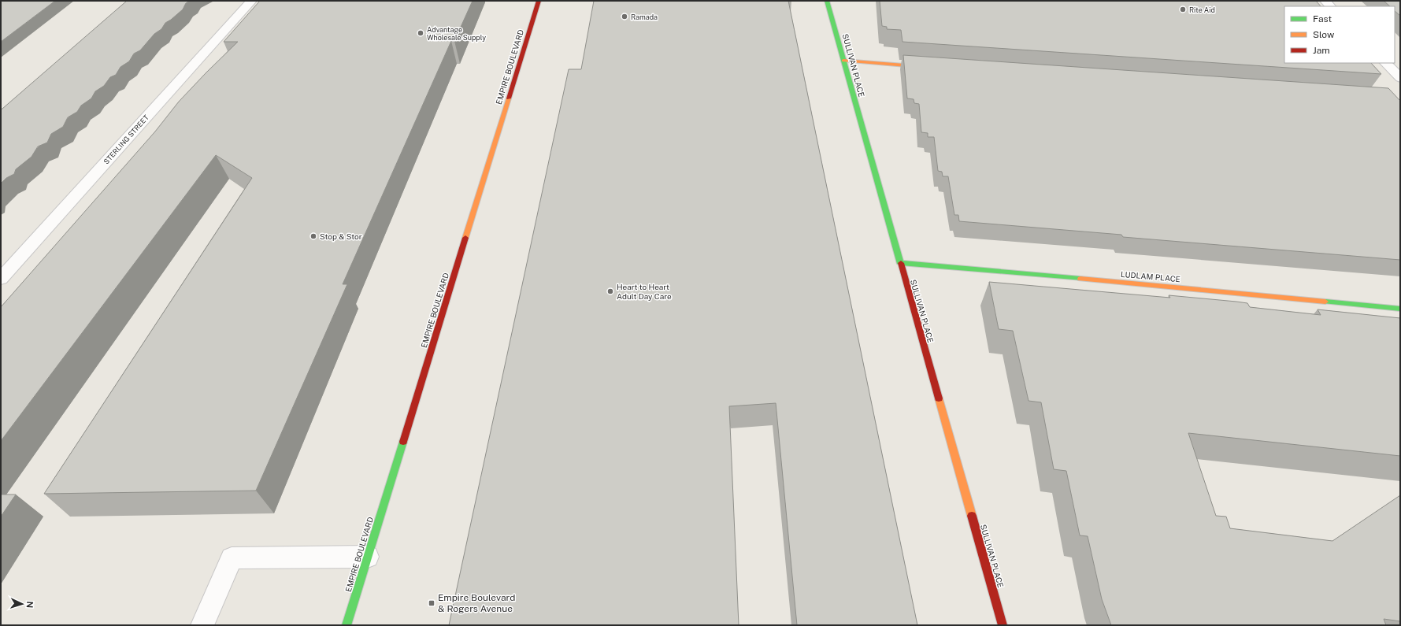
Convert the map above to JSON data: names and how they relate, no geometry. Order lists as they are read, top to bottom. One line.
{"streets":{"street":["SULLIVAN PLACE","EMPIRE BOULEVARD","STERLING STREET","LUDLAM PLACE"]},"crossings":[["SULLIVAN PLACE","LUDLAM PLACE"]],"places":{"other":["Rite Aid","Ramada","Advantage Wholesale Supply","Stop & Stor","Heart to Heart Adult Day Care"],"transit":["Empire Boulevard & Rogers Avenue"]},"legend":["Fast","Slow","Jam"],"north":"right"}
